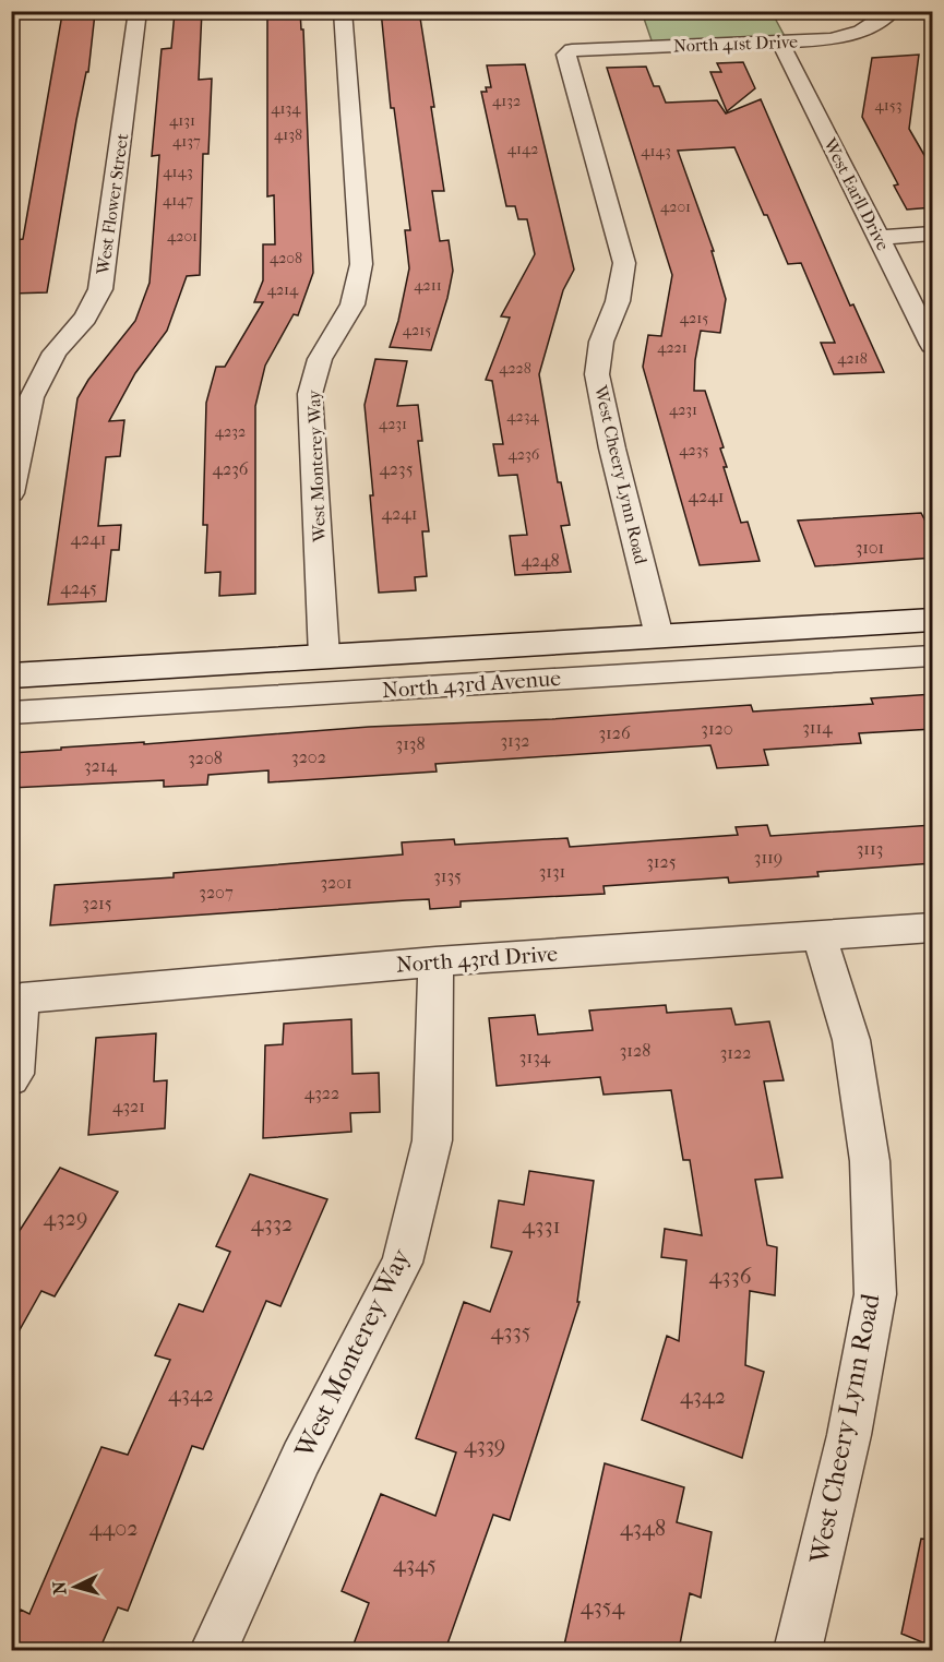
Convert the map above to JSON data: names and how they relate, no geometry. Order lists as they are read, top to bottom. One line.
{"streets":{"main road":["North 43rd Avenue"],"street":["North 41st Drive","West Earll Drive","West Flower Street","West Monterey Way","West Cheery Lynn Road","North 43rd Drive"]},"crossings":[["North 41st Drive","West Earll Drive"],["North 41st Drive","West Cheery Lynn Road"],["West Monterey Way","North 43rd Avenue"],["West Monterey Way","North 43rd Drive"],["West Cheery Lynn Road","North 43rd Avenue"],["West Cheery Lynn Road","North 43rd Drive"]],"house_numbers":["4132","4153","4134","4131","4138","4137","4142","4143","4143","4147","4201","4201","4208","4211","4214","4215","4215","4221","4218","4228","4231","4234","4231","4232","4235","4236","4236","4235","4241","4241","4241","3101","4248","4245","3114","3120","3126","3132","3138","3202","3208","3214","3113","3119","3125","3131","3135","3201","3207","3215","3128","3122","3134","4322","4321","4329","4332","4331","4336","4335","4342","4342","4339","4402","4348","4345","4354"],"north":"left"}
